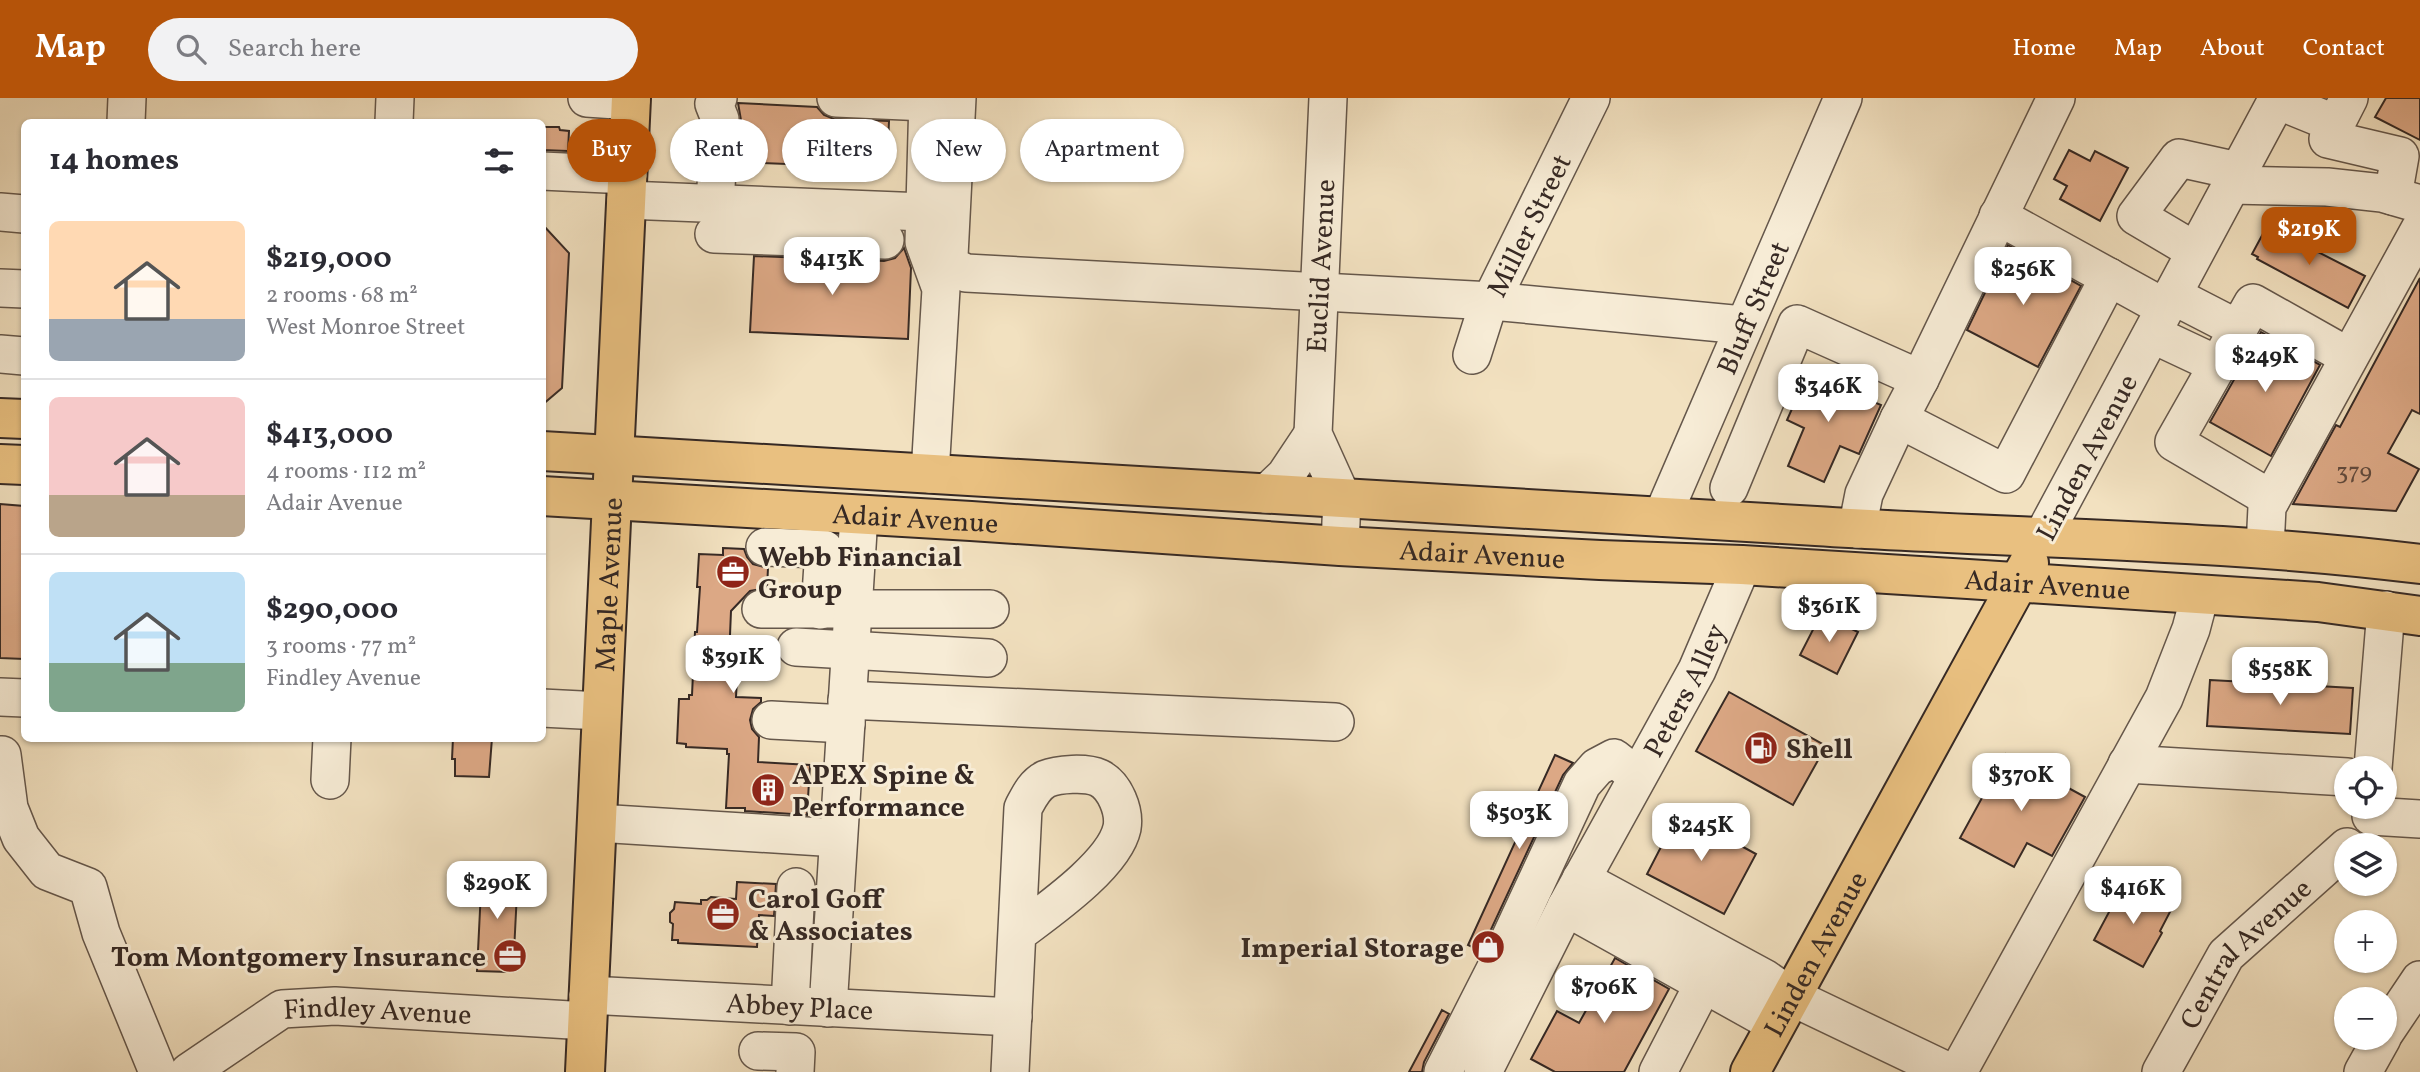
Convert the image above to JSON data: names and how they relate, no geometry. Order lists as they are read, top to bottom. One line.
{"streets":{"main road":["Linden Avenue","Adair Avenue","Maple Avenue"],"street":["Miller Street","Euclid Avenue","Bluff Street","Peters Alley","Central Avenue","Abbey Place","Findley Avenue"]},"crossings":[["Euclid Avenue","Adair Avenue"],["Bluff Street","Adair Avenue"],["Linden Avenue","Adair Avenue"],["Adair Avenue","Maple Avenue"],["Adair Avenue","Peters Alley"],["Maple Avenue","Abbey Place"],["Maple Avenue","Findley Avenue"],["Abbey Place","Findley Avenue"]],"places":{"office":["Webb Financial Group","Carol Goff & Associates","Tom Montgomery Insurance"],"fuel station":["Shell"],"building":["APEX Spine & Performance"],"shop":["Imperial Storage"]},"house_numbers":["379"],"page":{"header":"Map","search":"Search here","nav":["Home","Map","About","Contact"],"chip":["Buy","Rent","Filters","New","Apartment"],"heading":"14 homes","list":[{"name":"$219,000","note":"2 rooms · 68 m² · West Monroe Street"},{"name":"$413,000","note":"4 rooms · 112 m² · Adair Avenue"},{"name":"$290,000","note":"3 rooms · 77 m² · Findley Avenue"}],"price":["$219K","$413K","$256K","$249K","$346K","$361K","$391K","$558K","$370K","$503K","$245K","$290K","$416K","$706K"],"map_buttons":["+","−"]}}
